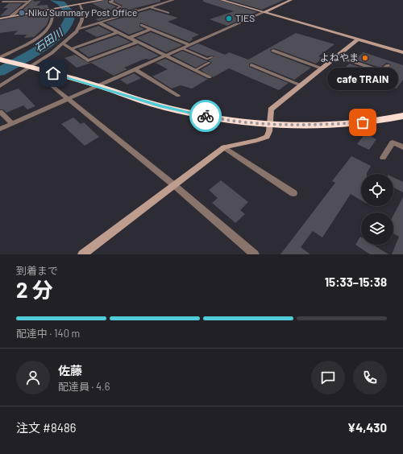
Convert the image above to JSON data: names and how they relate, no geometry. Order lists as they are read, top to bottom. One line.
{"water":["石田川"],"places":["Niku Summary Post Office","TIES","よねやま","cafe TRAIN"],"page":{"bubble":"cafe TRAIN","heading":["2 分","到着まで","15:33–15:38"],"panel":["佐藤","配達員 · 4.6","注文 #8486","¥4,430"],"bar":"配達中 · 140 m"}}
